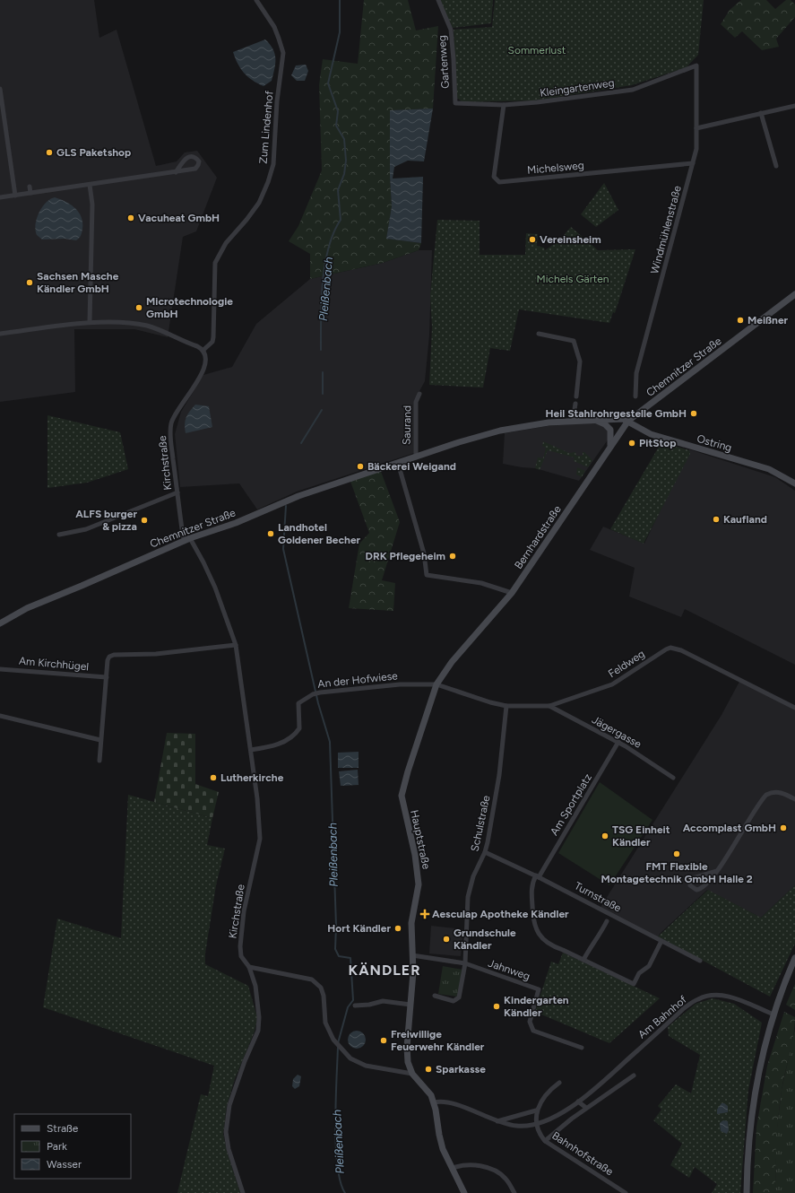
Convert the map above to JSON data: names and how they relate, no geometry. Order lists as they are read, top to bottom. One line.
{"streets":{"street":["Gartenweg","Kleingartenweg","Zum Lindenhof","Michelsweg","Windmühlenstraße","Chemnitzer Straße","Saurand","Ostring","Kirchstraße","Bernhardstraße","Am Kirchhügel","Feldweg","An der Hofwiese","Jägergasse","Am Sportplatz","Schulstraße","Hauptstraße","Turnstraße","Jahnweg","Am Bahnhof","Bahnhofstraße"]},"crossings":[["Gartenweg","Kleingartenweg"],["Kleingartenweg","Michelsweg"],["Kleingartenweg","Windmühlenstraße"],["Zum Lindenhof","Kirchstraße"],["Michelsweg","Windmühlenstraße"],["Chemnitzer Straße","Saurand"],["Chemnitzer Straße","Ostring"],["Chemnitzer Straße","Kirchstraße"],["Chemnitzer Straße","Bernhardstraße"],["Ostring","Bernhardstraße"],["Kirchstraße","An der Hofwiese"],["Bernhardstraße","Hauptstraße"],["Feldweg","An der Hofwiese"],["Feldweg","Jägergasse"],["Feldweg","Schulstraße"],["Feldweg","Hauptstraße"],["An der Hofwiese","Hauptstraße"],["Jägergasse","Am Sportplatz"],["Am Sportplatz","Turnstraße"],["Schulstraße","Turnstraße"],["Schulstraße","Jahnweg"],["Am Bahnhof","Bahnhofstraße"]],"districts":["KÄNDLER"],"water":["Pleißenbach"],"parks":["Sommerlust","Michels Gärten"],"places":{"other":["GLS Paketshop","Vacuheat GmbH","Vereinsheim","Sachsen Masche Kändler GmbH","Microtechnologie GmbH","Meißner","Heil Stahlrohrgestelle GmbH","PitStop","Bäckerei Weigand","Kaufland","ALFS burger & pizza","Landhotel Goldener Becher","DRK Pflegeheim","Lutherkirche","Accomplast GmbH","TSG Einheit Kändler","FMT Flexible Montagetechnik GmbH Halle 2","Hort Kändler","Grundschule Kändler","Kindergarten Kändler","Freiwillige Feuerwehr Kändler","Sparkasse"],"health":["Aesculap Apotheke Kändler"]},"legend":["Straße","Park","Wasser"]}
